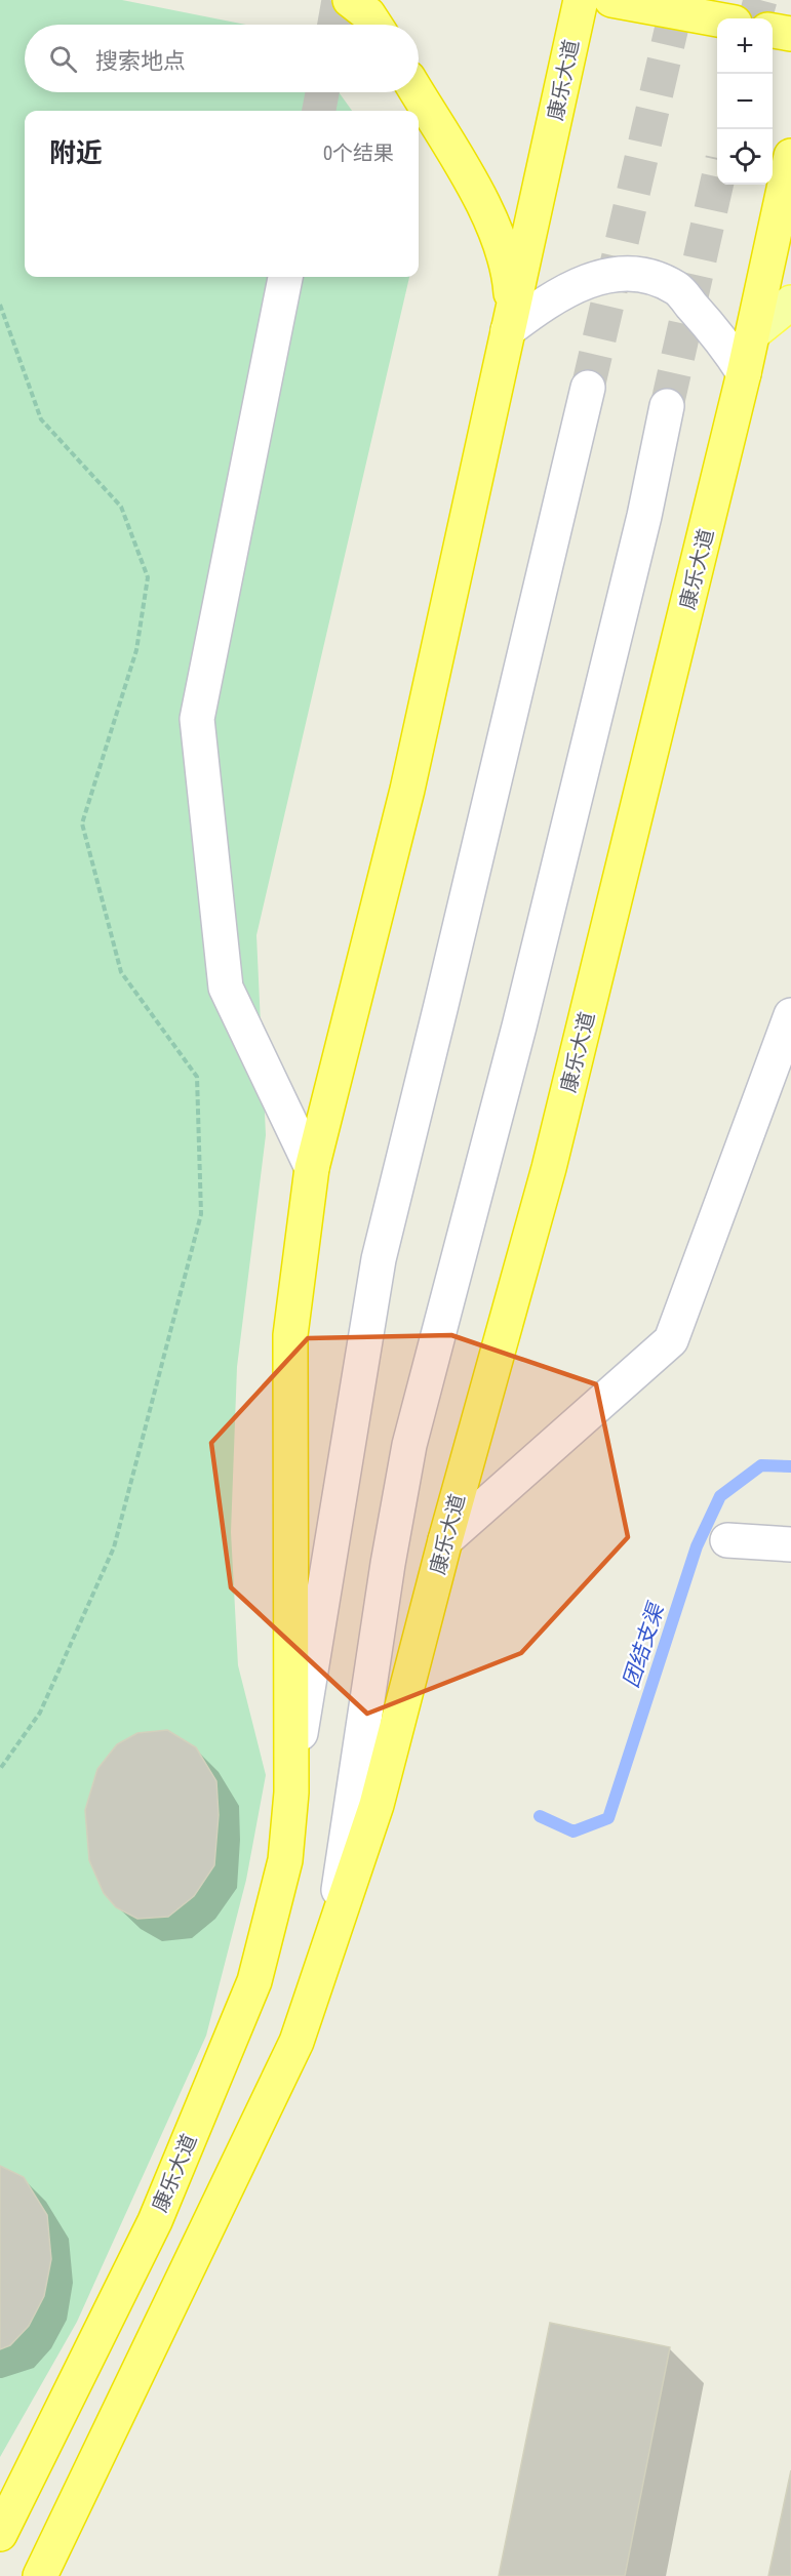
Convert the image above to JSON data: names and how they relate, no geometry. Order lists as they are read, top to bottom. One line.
{"streets":{"highway":["康乐大道"]},"water":["团结支渠"],"page":{"map_buttons":["+","−"],"search":"搜索地点","heading":["附近","0个结果"]}}
